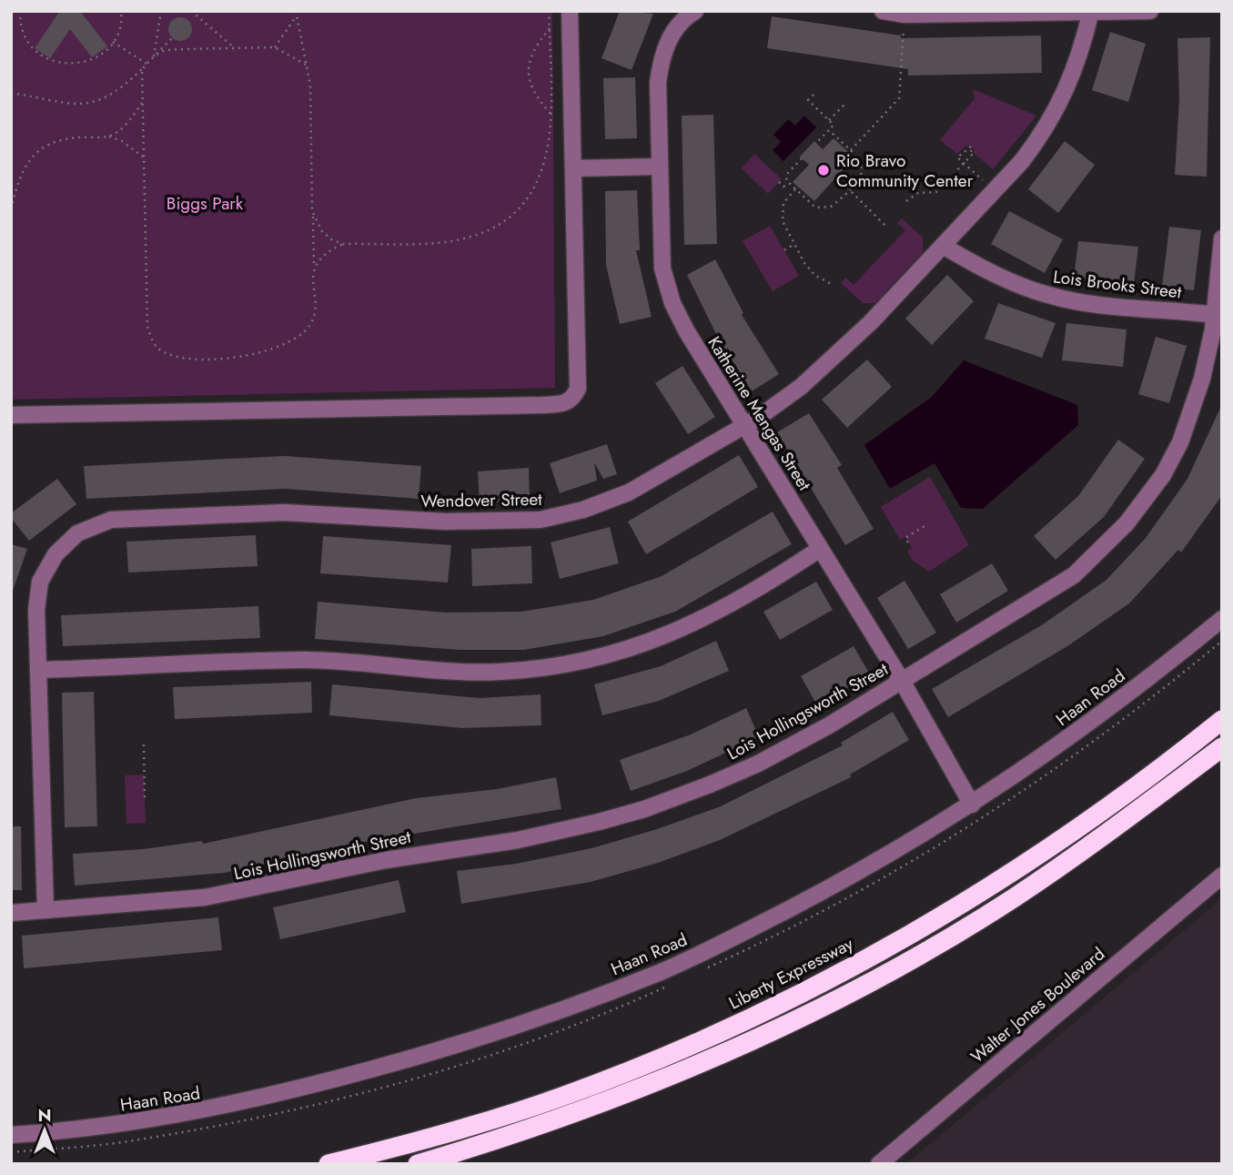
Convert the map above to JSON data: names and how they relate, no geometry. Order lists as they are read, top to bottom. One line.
{"streets":{"highway":["Liberty Expressway"],"street":["Lois Brooks Street","Katherine Mengas Street","Wendover Street","Haan Road","Lois Hollingsworth Street","Walter Jones Boulevard"]},"crossings":[["Lois Brooks Street","Wendover Street"],["Lois Brooks Street","Lois Hollingsworth Street"],["Katherine Mengas Street","Wendover Street"],["Katherine Mengas Street","Haan Road"],["Katherine Mengas Street","Lois Hollingsworth Street"],["Wendover Street","Lois Hollingsworth Street"]],"parks":["Biggs Park"],"places":["Rio Bravo Community Center"],"north":"top"}
